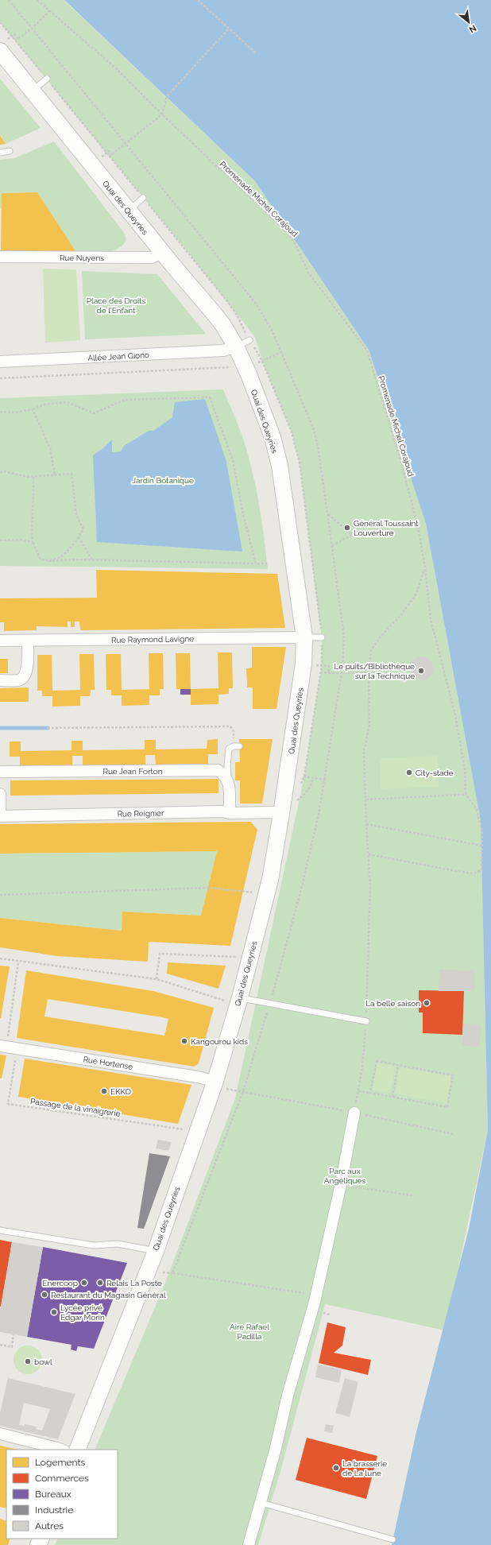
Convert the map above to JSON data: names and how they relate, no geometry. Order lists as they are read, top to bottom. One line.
{"streets":{"main road":["Quai des Queyries"],"street":["Rue Nuyens","Allée Jean Giono","Rue Raymond Lavigne","Rue Jean Forton","Rue Reignier","Rue Hortense"],"path":["Promenade Michel Corajoud","Passage de la vinaigrerie"]},"crossings":[["Quai des Queyries","Rue Nuyens"],["Quai des Queyries","Allée Jean Giono"],["Quai des Queyries","Rue Raymond Lavigne"],["Quai des Queyries","Rue Reignier"],["Quai des Queyries","Rue Hortense"],["Quai des Queyries","Passage de la vinaigrerie"],["Rue Hortense","Passage de la vinaigrerie"]],"parks":["Place des Droits de l'Enfant","Jardin Botanique","Parc aux Angéliques","Aire Rafael Padilla"],"places":["Général Toussaint Louverture","Le puits/Bibliothèque sur la Technique","City-stade","La belle saison","Kangourou kids","EKKO","Enercoop","Relais La Poste","Restaurant du Magasin Général","Lycée privé Edgar Morin","bowl","La brasserie de La lune"],"legend":["Logements","Commerces","Bureaux","Industrie","Autres"],"north":"bottom right"}
